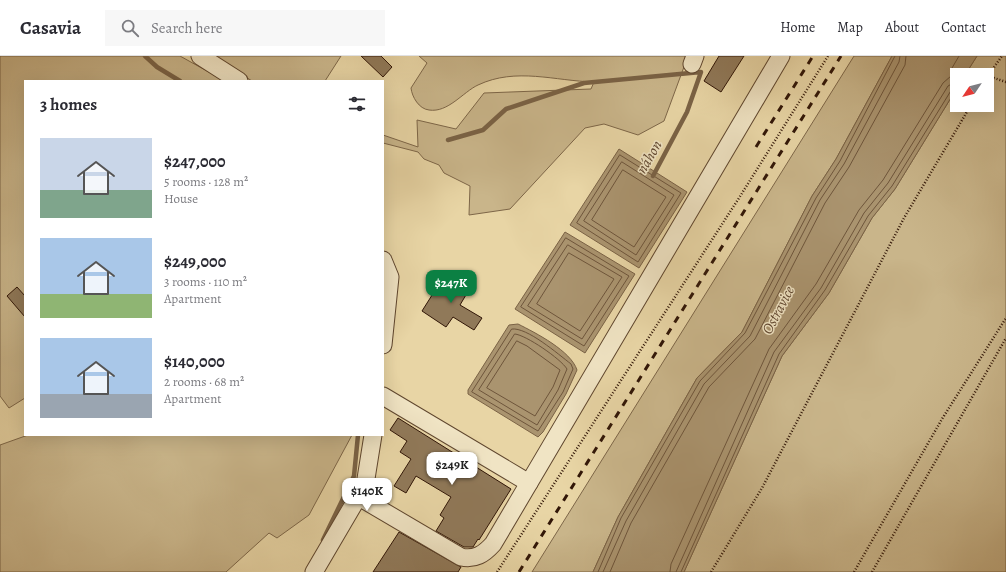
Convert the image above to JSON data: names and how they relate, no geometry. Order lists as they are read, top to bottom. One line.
{"water":["náhon","Ostravice"],"north":"bottom left","page":{"header":"Casavia","search":"Search here","nav":["Home","Map","About","Contact"],"heading":"3 homes","list":[{"name":"$247,000","note":"5 rooms · 128 m² · House"},{"name":"$249,000","note":"3 rooms · 110 m² · Apartment"},{"name":"$140,000","note":"2 rooms · 68 m² · Apartment"}],"price":["$247K","$249K","$140K"]}}
